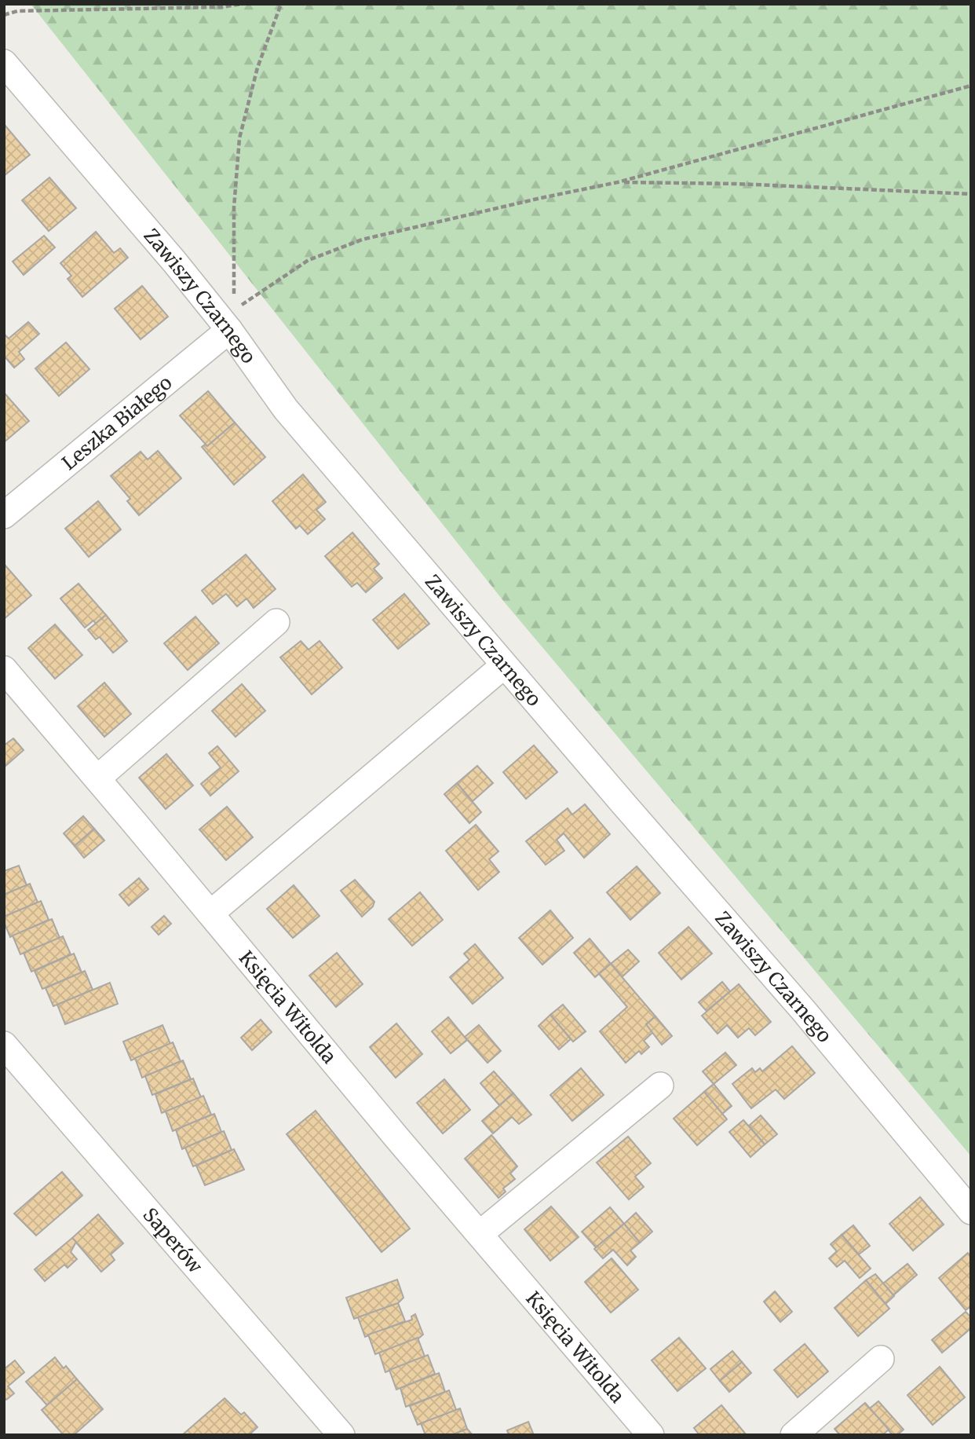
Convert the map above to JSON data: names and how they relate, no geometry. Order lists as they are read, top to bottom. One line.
{"streets":{"street":["Zawiszy Czarnego","Leszka Białego","Księcia Witolda","Saperów"]},"crossings":[["Zawiszy Czarnego","Leszka Białego"]]}
